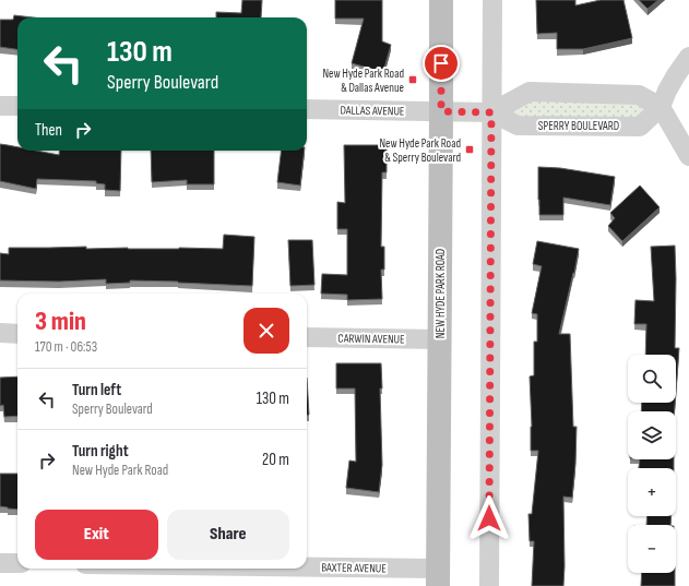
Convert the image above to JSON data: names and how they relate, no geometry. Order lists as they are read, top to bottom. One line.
{"streets":{"main road":["NEW HYDE PARK ROAD"],"street":["DALLAS AVENUE","SPERRY BOULEVARD","CARWIN AVENUE","BAXTER AVENUE"]},"crossings":[["DALLAS AVENUE","SPERRY BOULEVARD"],["DALLAS AVENUE","NEW HYDE PARK ROAD"],["SPERRY BOULEVARD","NEW HYDE PARK ROAD"],["NEW HYDE PARK ROAD","CARWIN AVENUE"],["NEW HYDE PARK ROAD","BAXTER AVENUE"]],"places":{"transit":["New Hyde Park Road & Dallas Avenue","New Hyde Park Road & Sperry Boulevard"]},"page":{"turn":["130 m","Sperry Boulevard"],"then":"Then","heading":["3 min","170 m · 06:53"],"map_buttons":["+","−"],"list":[{"name":"Turn left","note":"Sperry Boulevard","value":"130 m"},{"name":"Turn right","note":"New Hyde Park Road","value":"20 m"}],"buttons":["Exit","Share"]}}
